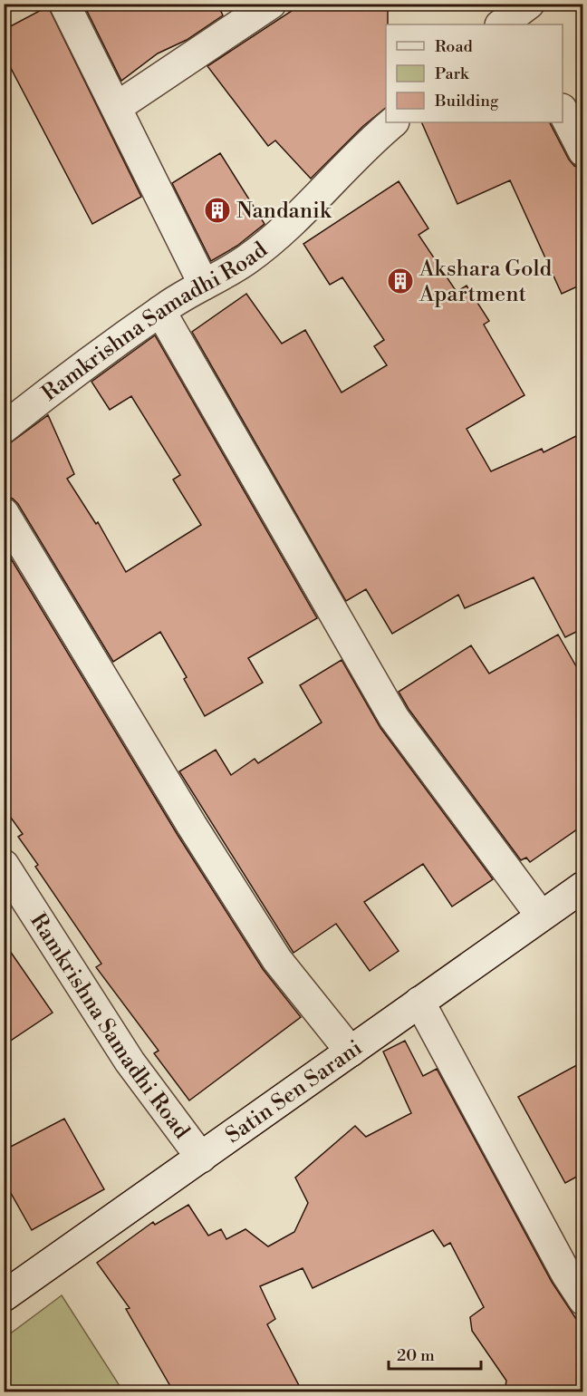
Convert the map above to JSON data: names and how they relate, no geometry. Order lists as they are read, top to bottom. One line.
{"streets":{"street":["Ramkrishna Samadhi Road","Satin Sen Sarani"]},"crossings":[["Ramkrishna Samadhi Road","Satin Sen Sarani"]],"places":{"building":["Nandanik","Akshara Gold Apartment"]},"legend":["Road","Park","Building"],"scale_bar":"20 m"}
